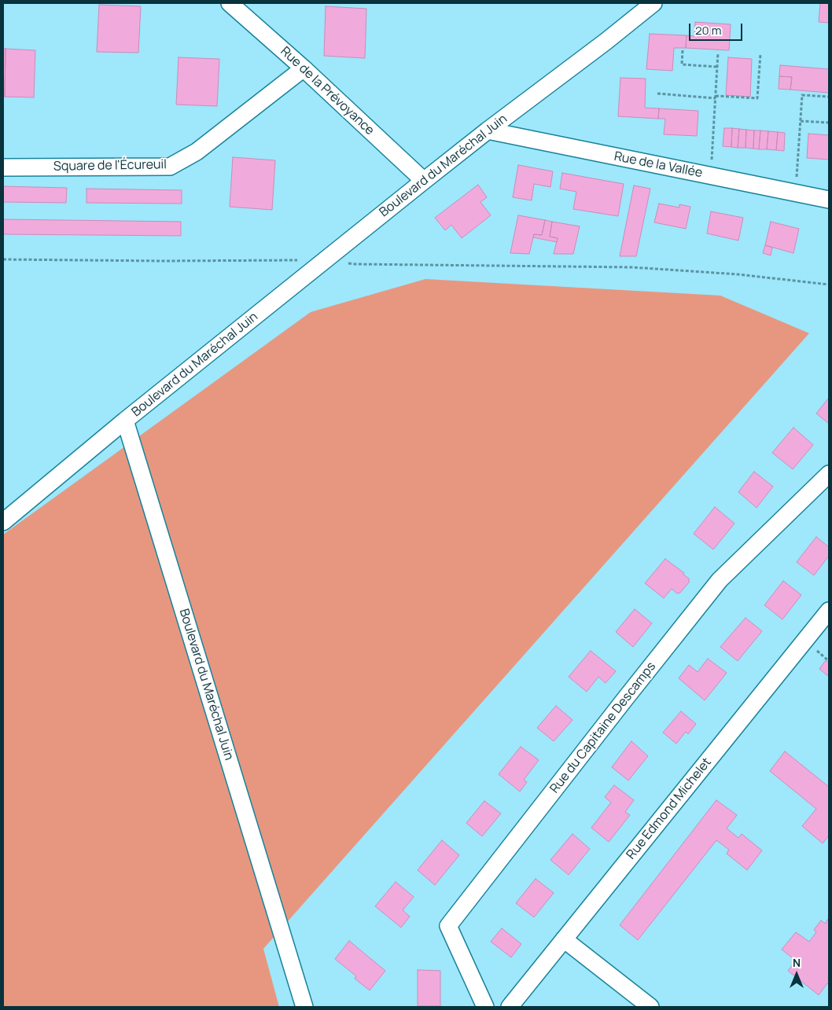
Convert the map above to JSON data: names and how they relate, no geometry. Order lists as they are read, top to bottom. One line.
{"streets":{"street":["Rue de la Prévoyance","Rue de la Vallée","Square de l'Écureuil","Boulevard du Maréchal Juin","Rue du Capitaine Descamps","Rue Edmond Michelet"]},"crossings":[["Rue de la Prévoyance","Square de l'Écureuil"],["Rue de la Prévoyance","Boulevard du Maréchal Juin"],["Rue de la Vallée","Boulevard du Maréchal Juin"]],"scale_bar":"20 m","north":"top"}
